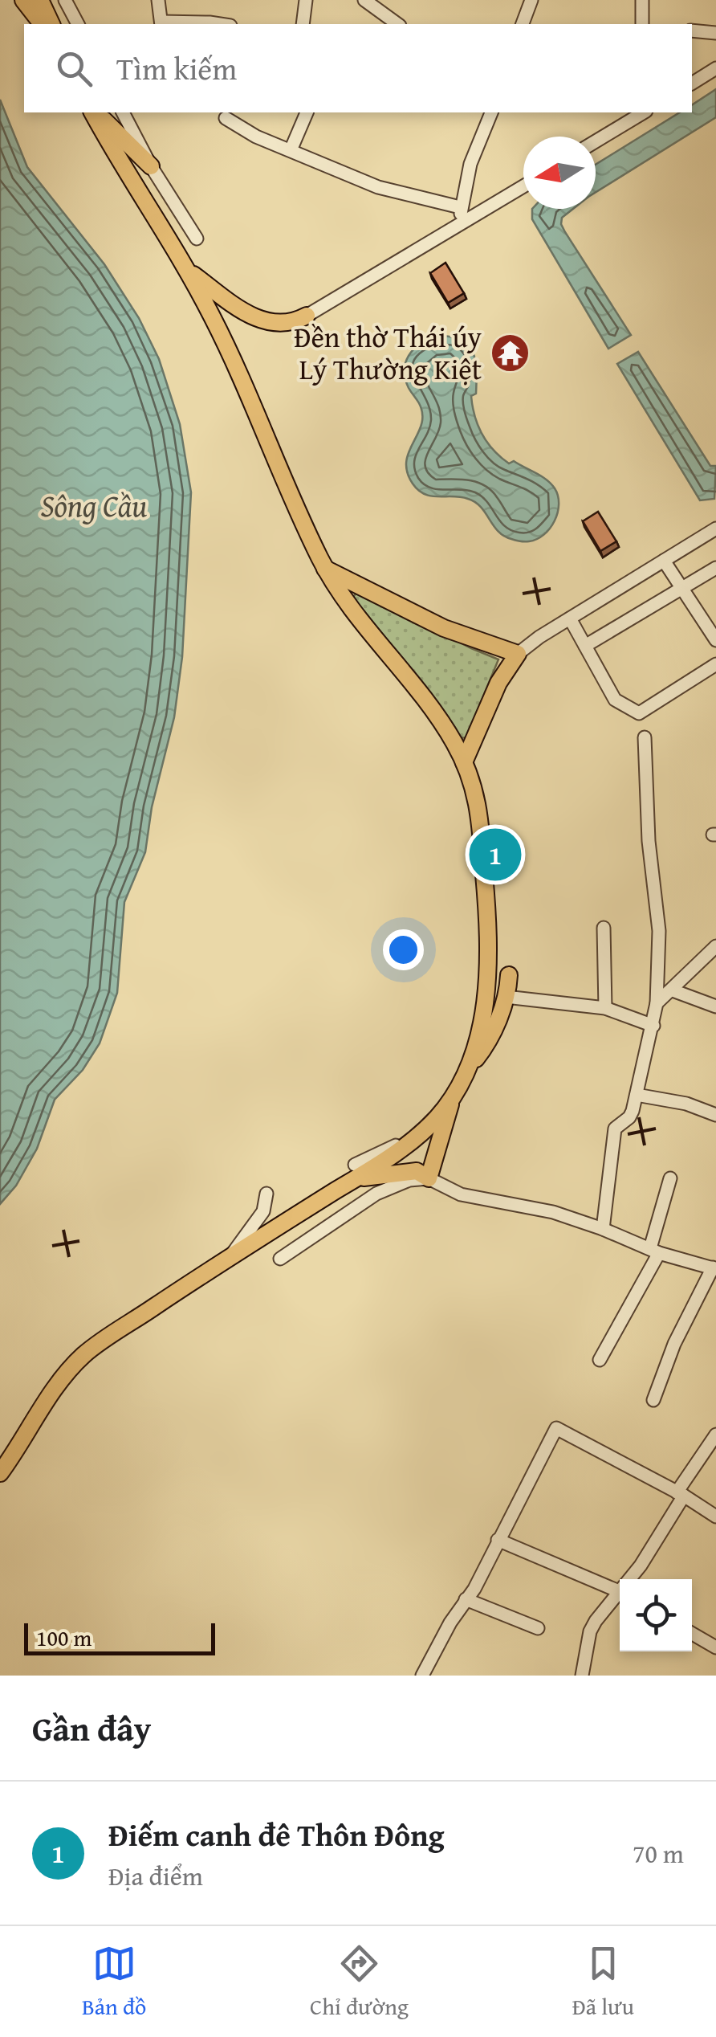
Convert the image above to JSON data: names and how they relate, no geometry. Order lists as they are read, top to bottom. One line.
{"water":["Sông Cầu"],"places":{"temple":["Đền thờ Thái úy Lý Thường Kiệt"]},"scale_bar":"100 m","north":"left","page":{"search":"Tìm kiếm","pins":"1","scale":"100 m","heading":"Gần đây","list":[{"mark":"1","name":"Điếm canh đê Thôn Đông","note":"Địa điểm","value":"70 m"}],"nav":["Bản đồ","Chỉ đường","Đã lưu"]}}
